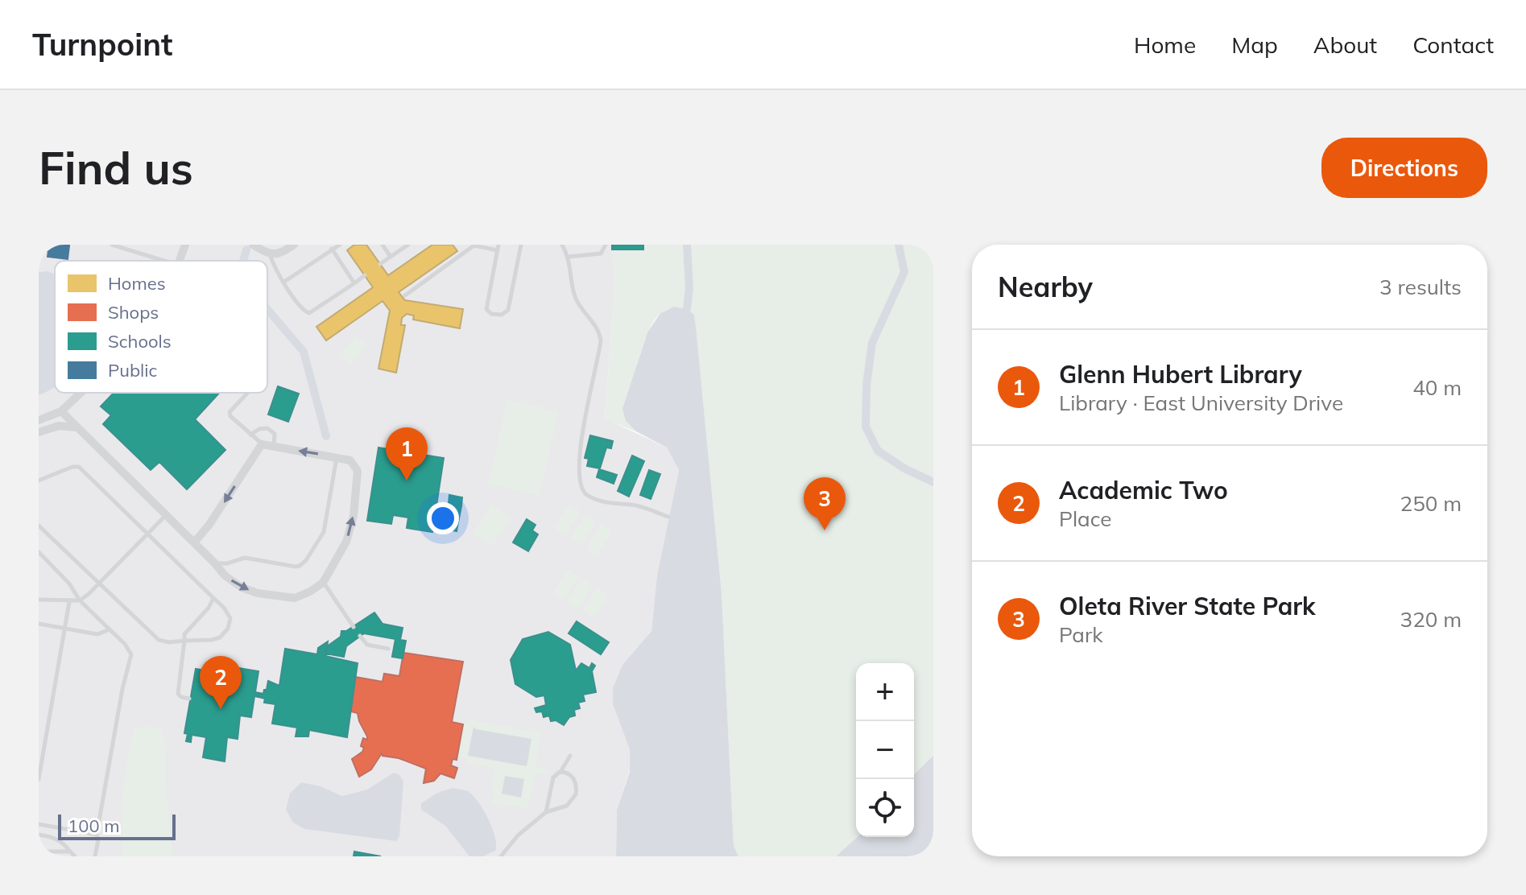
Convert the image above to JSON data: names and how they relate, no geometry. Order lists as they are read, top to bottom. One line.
{"legend":["Homes","Shops","Schools","Public"],"scale_bar":"100 m","page":{"header":"Turnpoint","nav":["Home","Map","About","Contact"],"buttons":"Directions","title":"Find us","heading":["Nearby","3 results"],"list":[{"mark":"1","name":"Glenn Hubert Library","note":"Library · East University Drive","value":"40 m"},{"mark":"2","name":"Academic Two","note":"Place","value":"250 m"},{"mark":"3","name":"Oleta River State Park","note":"Park","value":"320 m"}],"pins":["1","3","2"],"map_buttons":["+","−"],"scale":"100 m"}}
